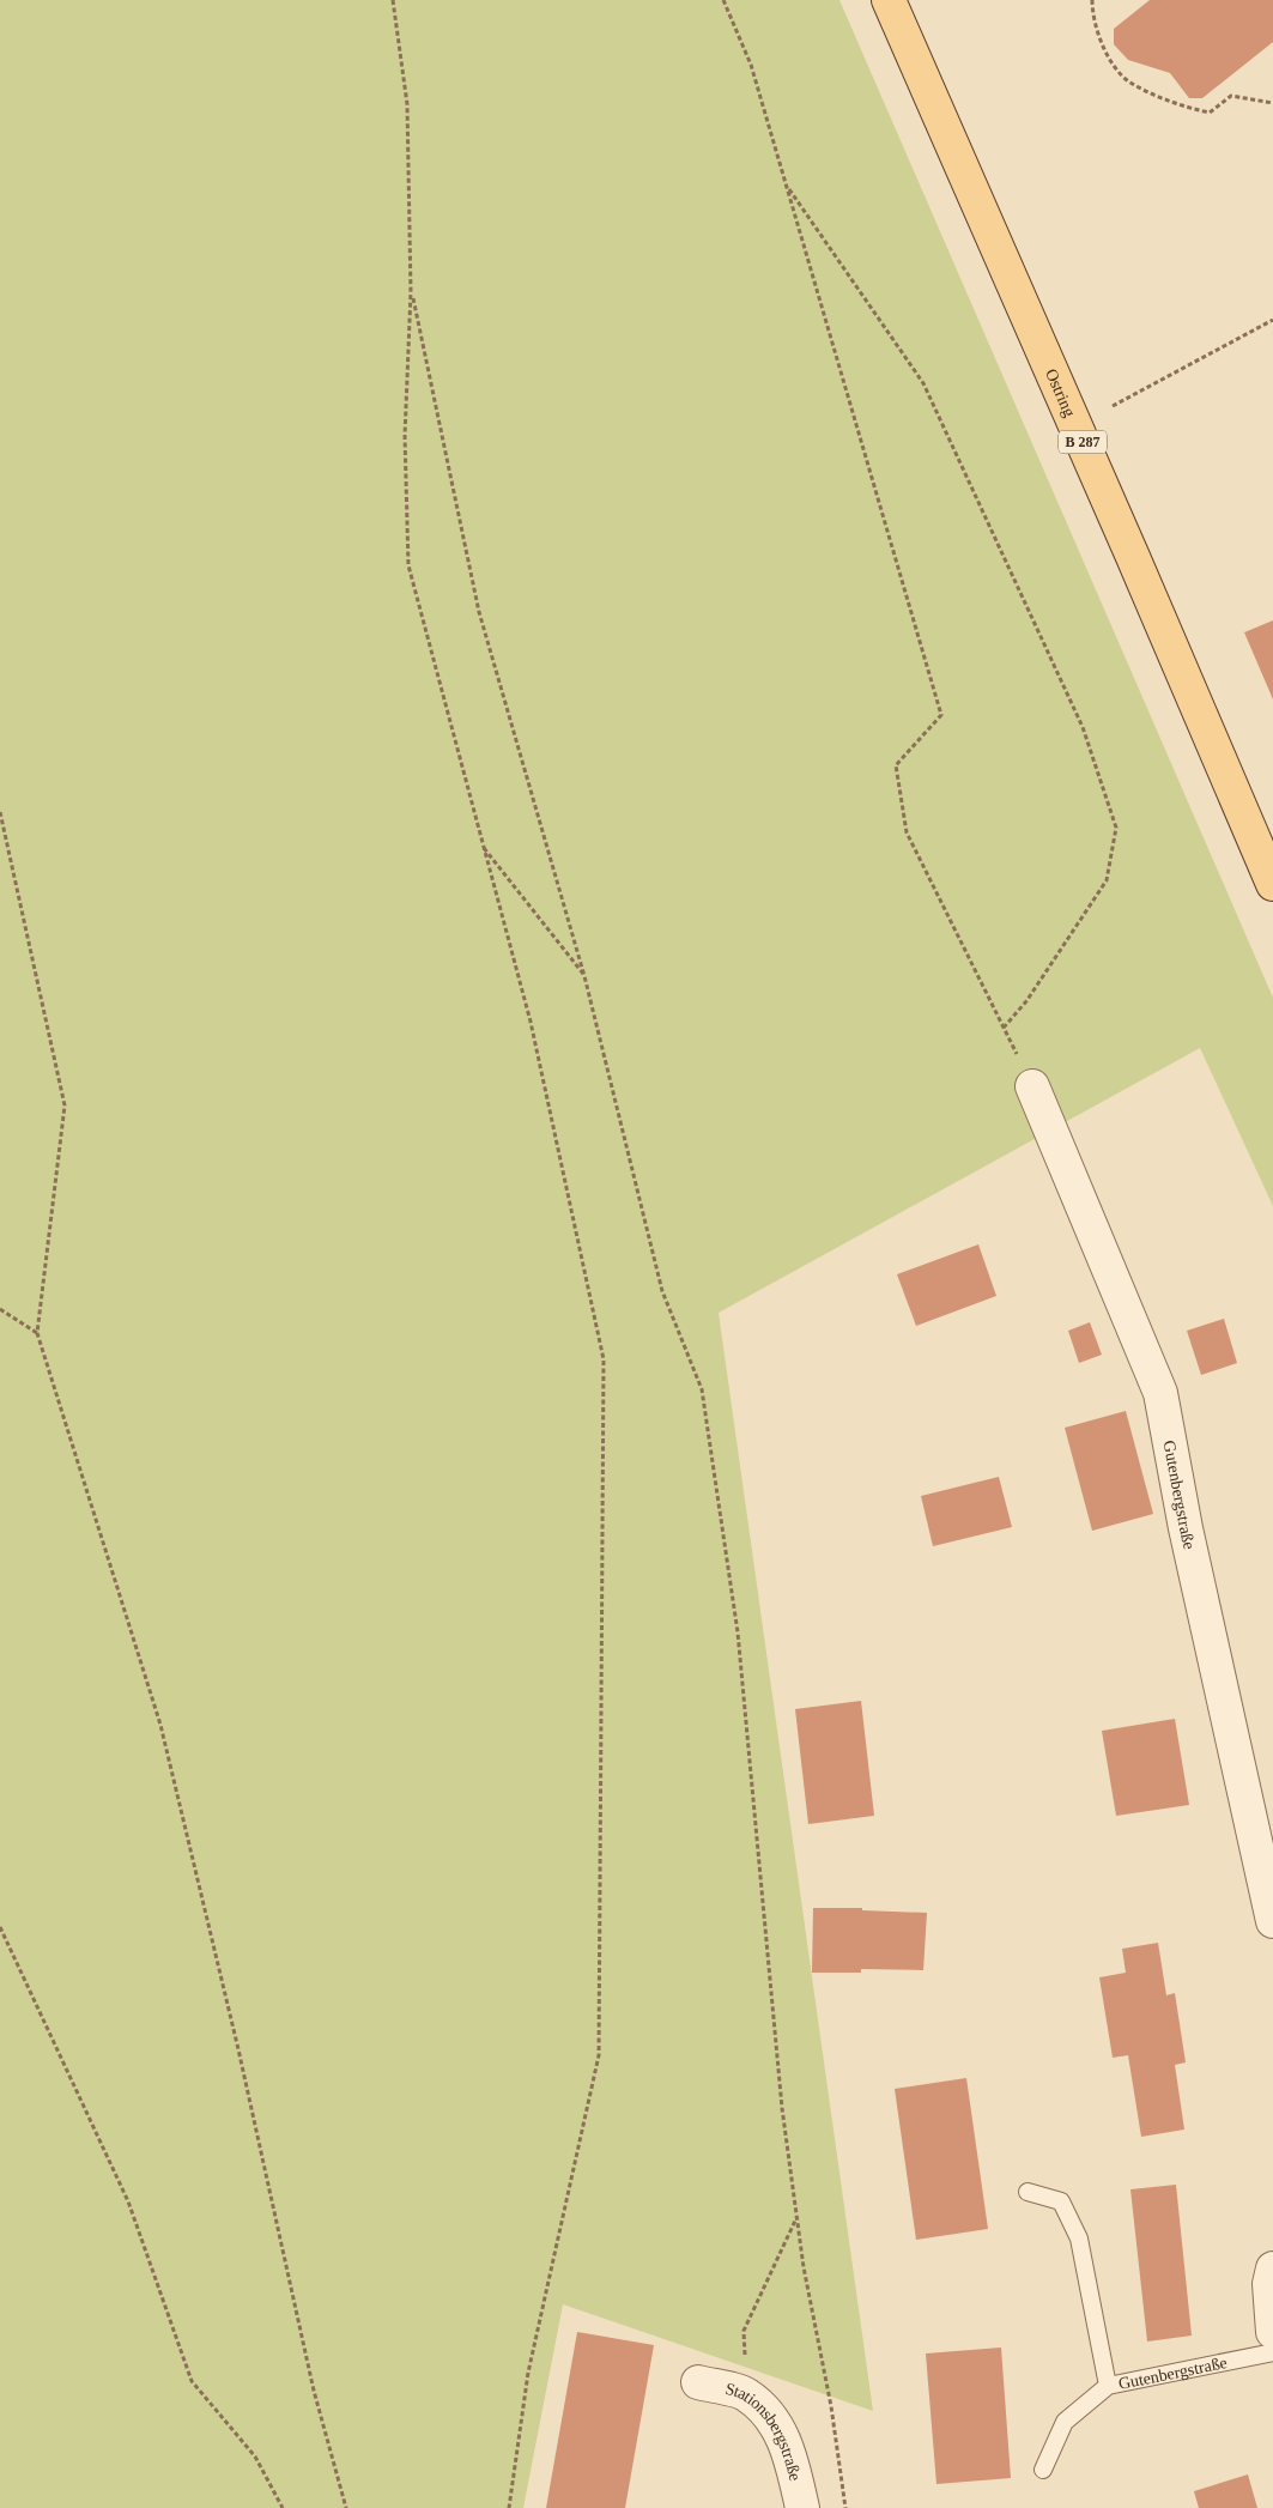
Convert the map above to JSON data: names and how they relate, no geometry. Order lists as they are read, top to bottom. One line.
{"streets":{"main road":["Ostring","B 287"],"street":["Gutenbergstraße","Stationsbergstraße"]}}
